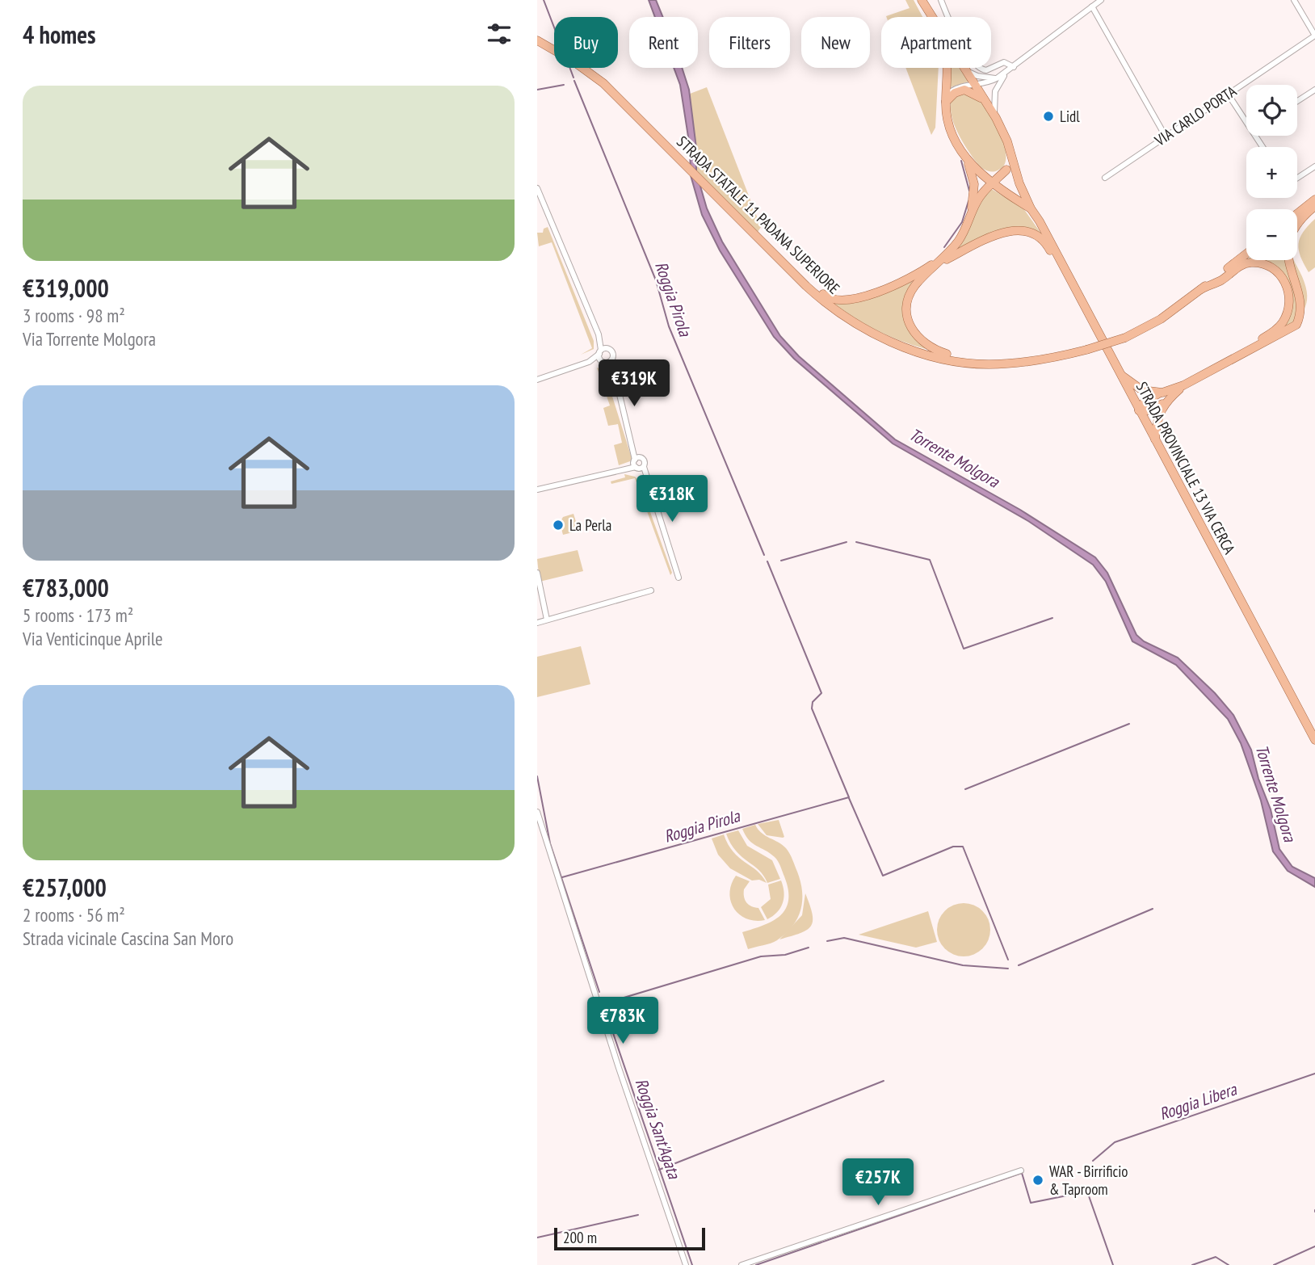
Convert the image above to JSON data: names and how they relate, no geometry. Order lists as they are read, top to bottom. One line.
{"streets":{"main road":["STRADA STATALE 11 PADANA SUPERIORE","STRADA PROVINCIALE 13 VIA CERCA"],"street":["VIA CARLO PORTA"]},"water":["Roggia Pirola","Torrente Molgora","Roggia Libera","Roggia Sant'Agata"],"places":["Lidl","La Perla","WAR - Birrificio & Taproom"],"scale_bar":"200 m","page":{"heading":"4 homes","chip":["Buy","Rent","Filters","New","Apartment"],"list":[{"name":"€319,000","note":"3 rooms · 98 m² · Via Torrente Molgora"},{"name":"€783,000","note":"5 rooms · 173 m² · Via Venticinque Aprile"},{"name":"€257,000","note":"2 rooms · 56 m² · Strada vicinale Cascina San Moro"}],"map_buttons":["+","−"],"price":["€319K","€318K","€783K","€257K"],"scale":"200 m"}}
